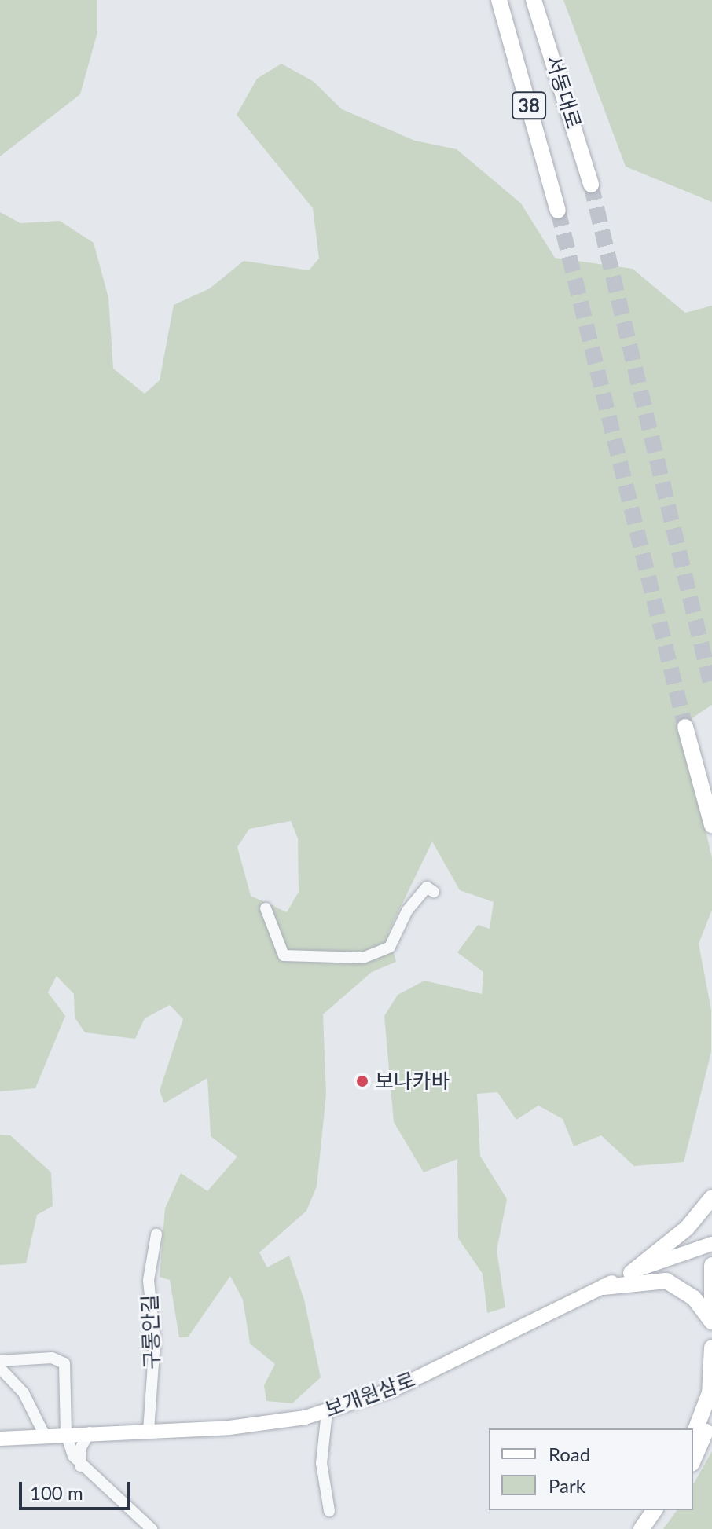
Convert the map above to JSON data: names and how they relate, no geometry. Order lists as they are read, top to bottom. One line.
{"streets":{"highway":["서동대로","38"],"main road":["보개원삼로"],"street":["구롱안길"]},"crossings":[["구롱안길","보개원삼로"]],"places":["보나카바"],"legend":["Road","Park"],"scale_bar":"100 m"}
